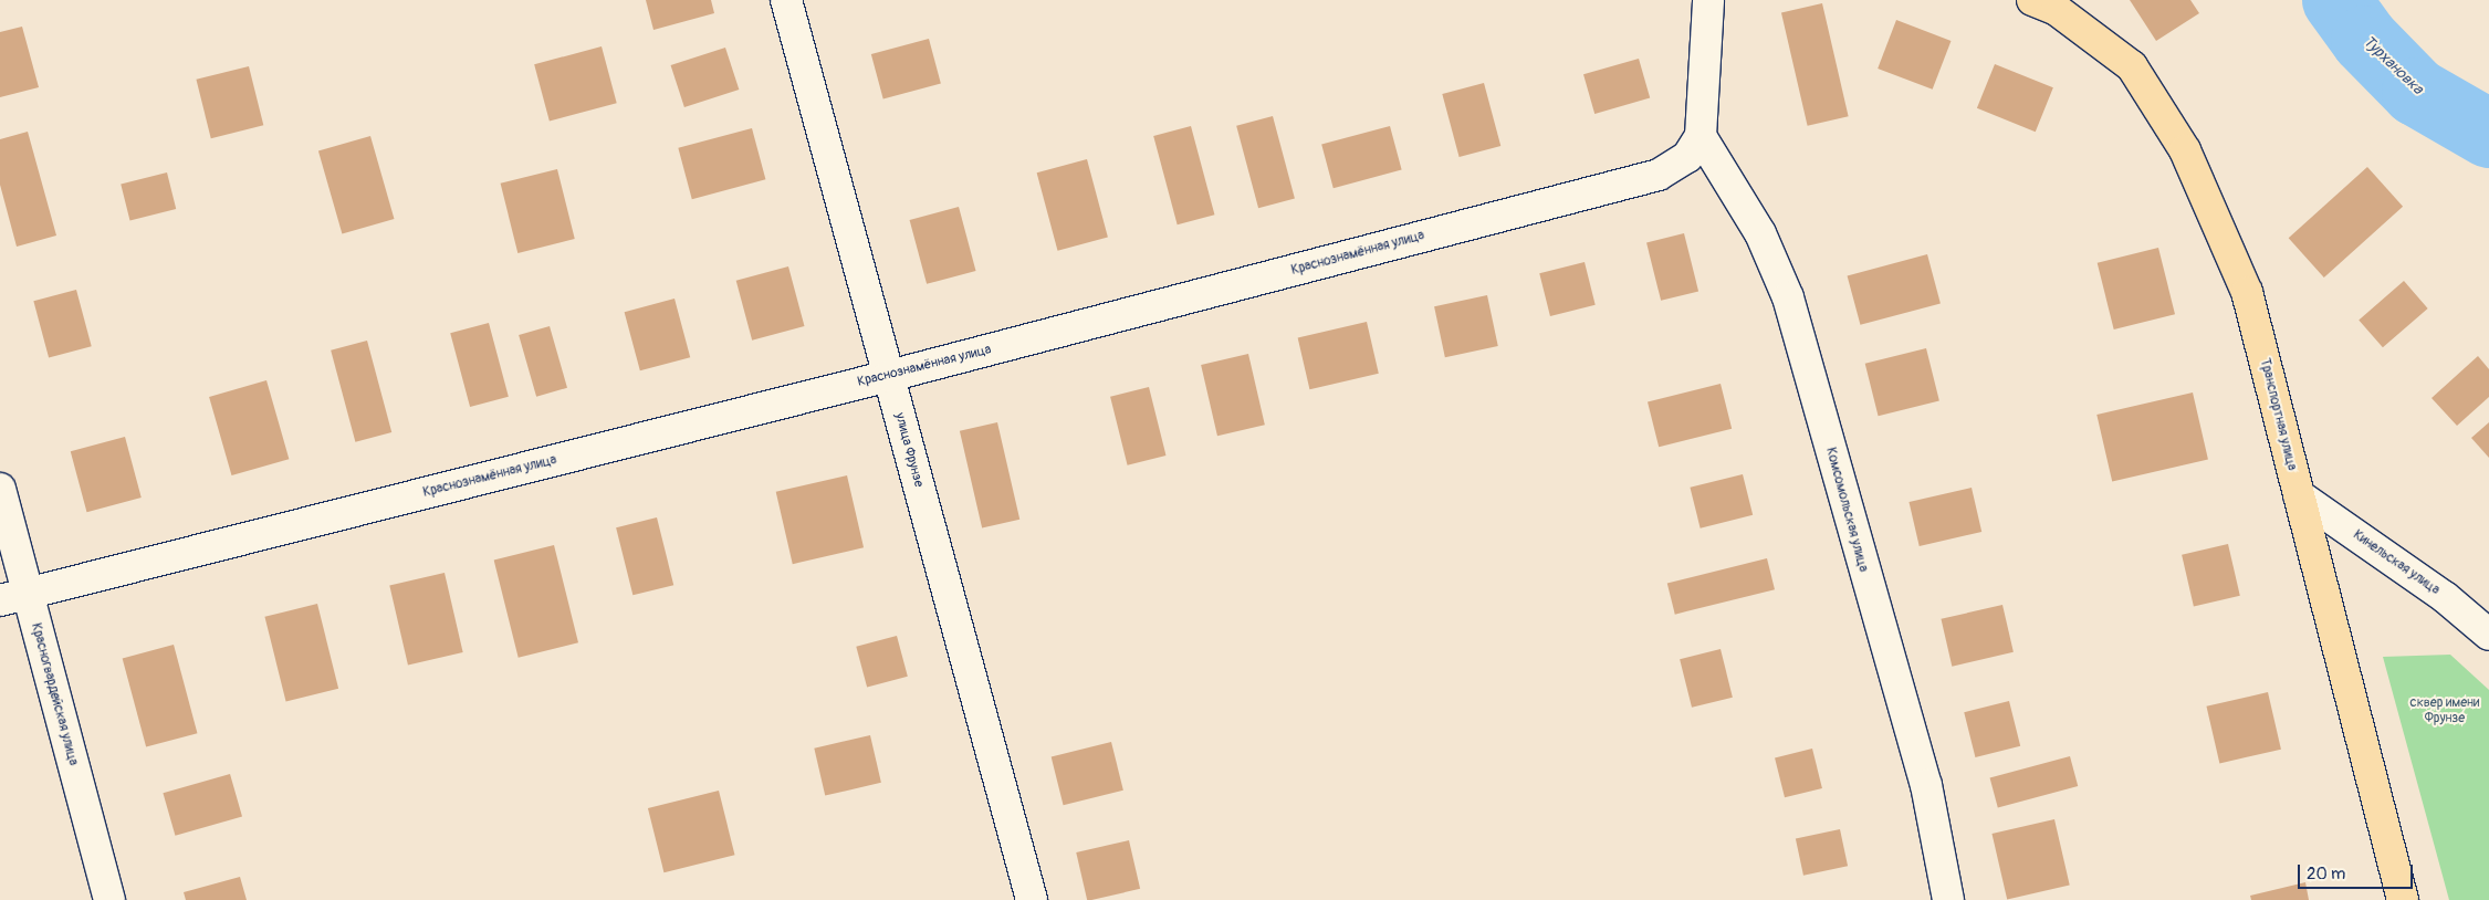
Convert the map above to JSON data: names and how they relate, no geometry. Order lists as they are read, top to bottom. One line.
{"streets":{"main road":["Транспортная улица"],"street":["Краснознамённая улица","улица Фрунзе","Комсомольская улица","Кинельская улица","Красногвардейская улица"]},"crossings":[["Краснознамённая улица","улица Фрунзе"],["Краснознамённая улица","Комсомольская улица"],["Краснознамённая улица","Красногвардейская улица"],["Транспортная улица","Кинельская улица"]],"water":["Турхановка"],"parks":["сквер имени Фрунзе"],"scale_bar":"20 m"}
